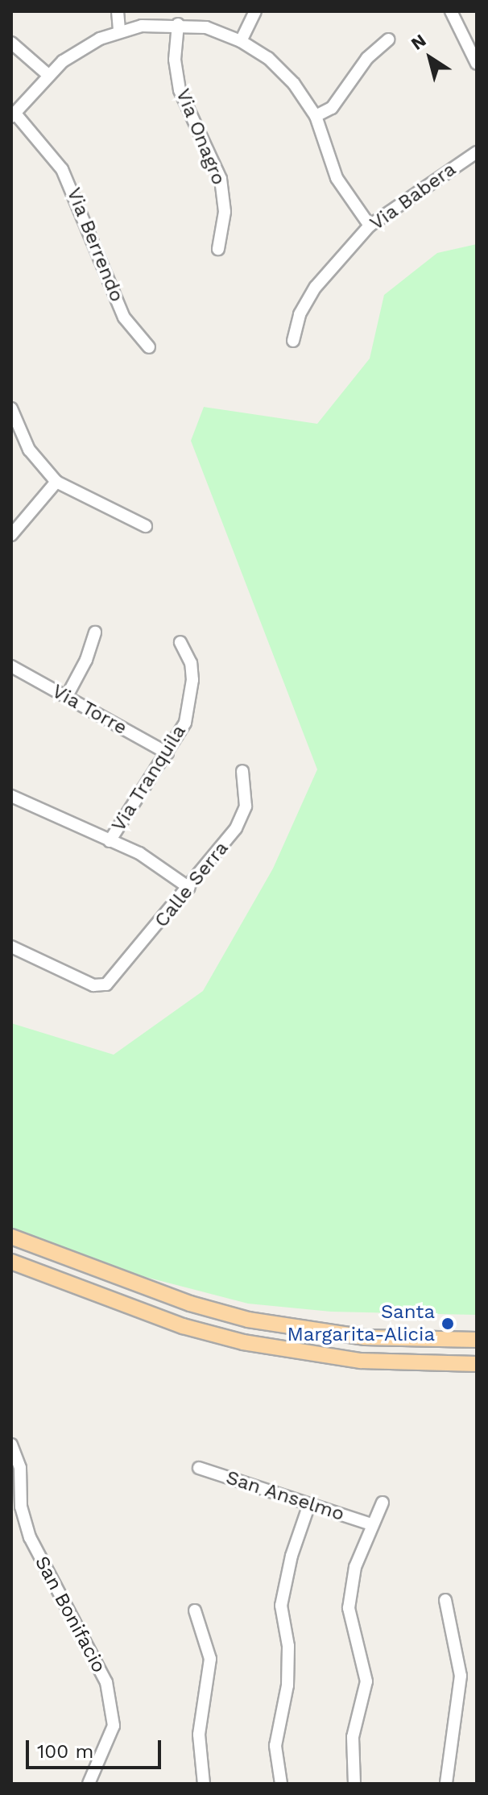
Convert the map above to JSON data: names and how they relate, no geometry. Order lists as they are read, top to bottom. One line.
{"streets":{"street":["Via Onagro","Via Babera","Via Berrendo","Via Torre","Via Tranquila","Calle Serra","San Anselmo","San Bonifacio"]},"crossings":[["Via Torre","Via Tranquila"]],"places":["Santa Margarita-Alicia"],"scale_bar":"100 m","north":"top left"}
